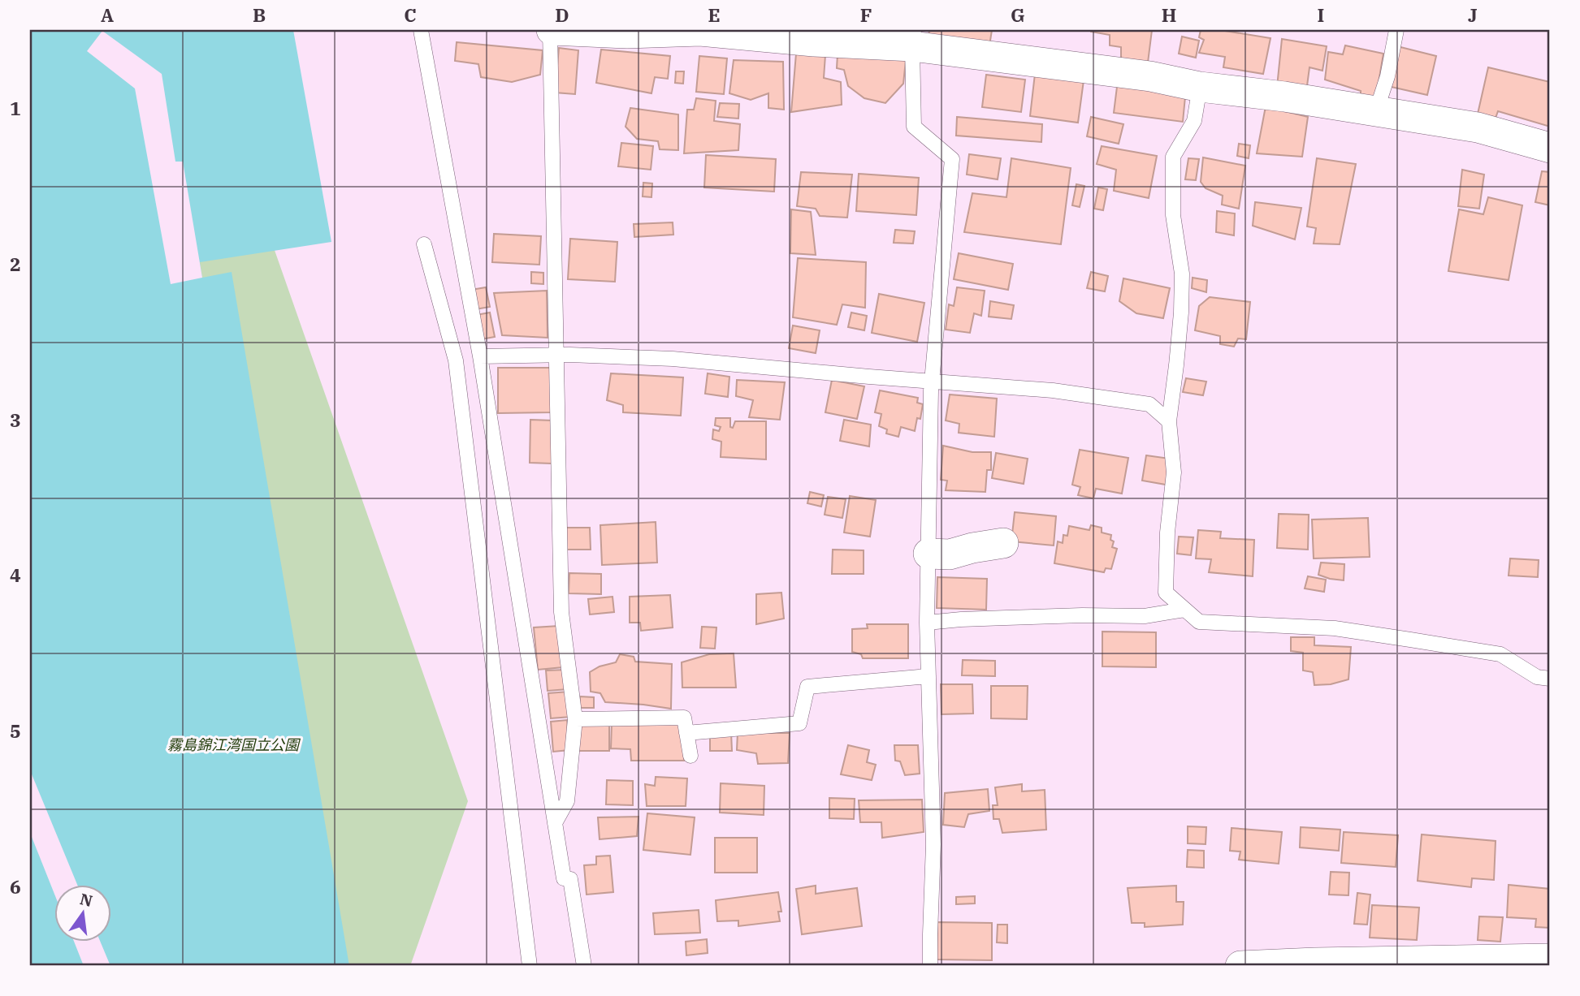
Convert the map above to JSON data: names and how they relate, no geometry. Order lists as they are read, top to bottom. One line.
{"parks":["霧島錦江湾国立公園"],"north":"top","grid":{"columns":["A","B","C","D","E","F","G","H","I","J"],"rows":["1","2","3","4","5","6"]}}
